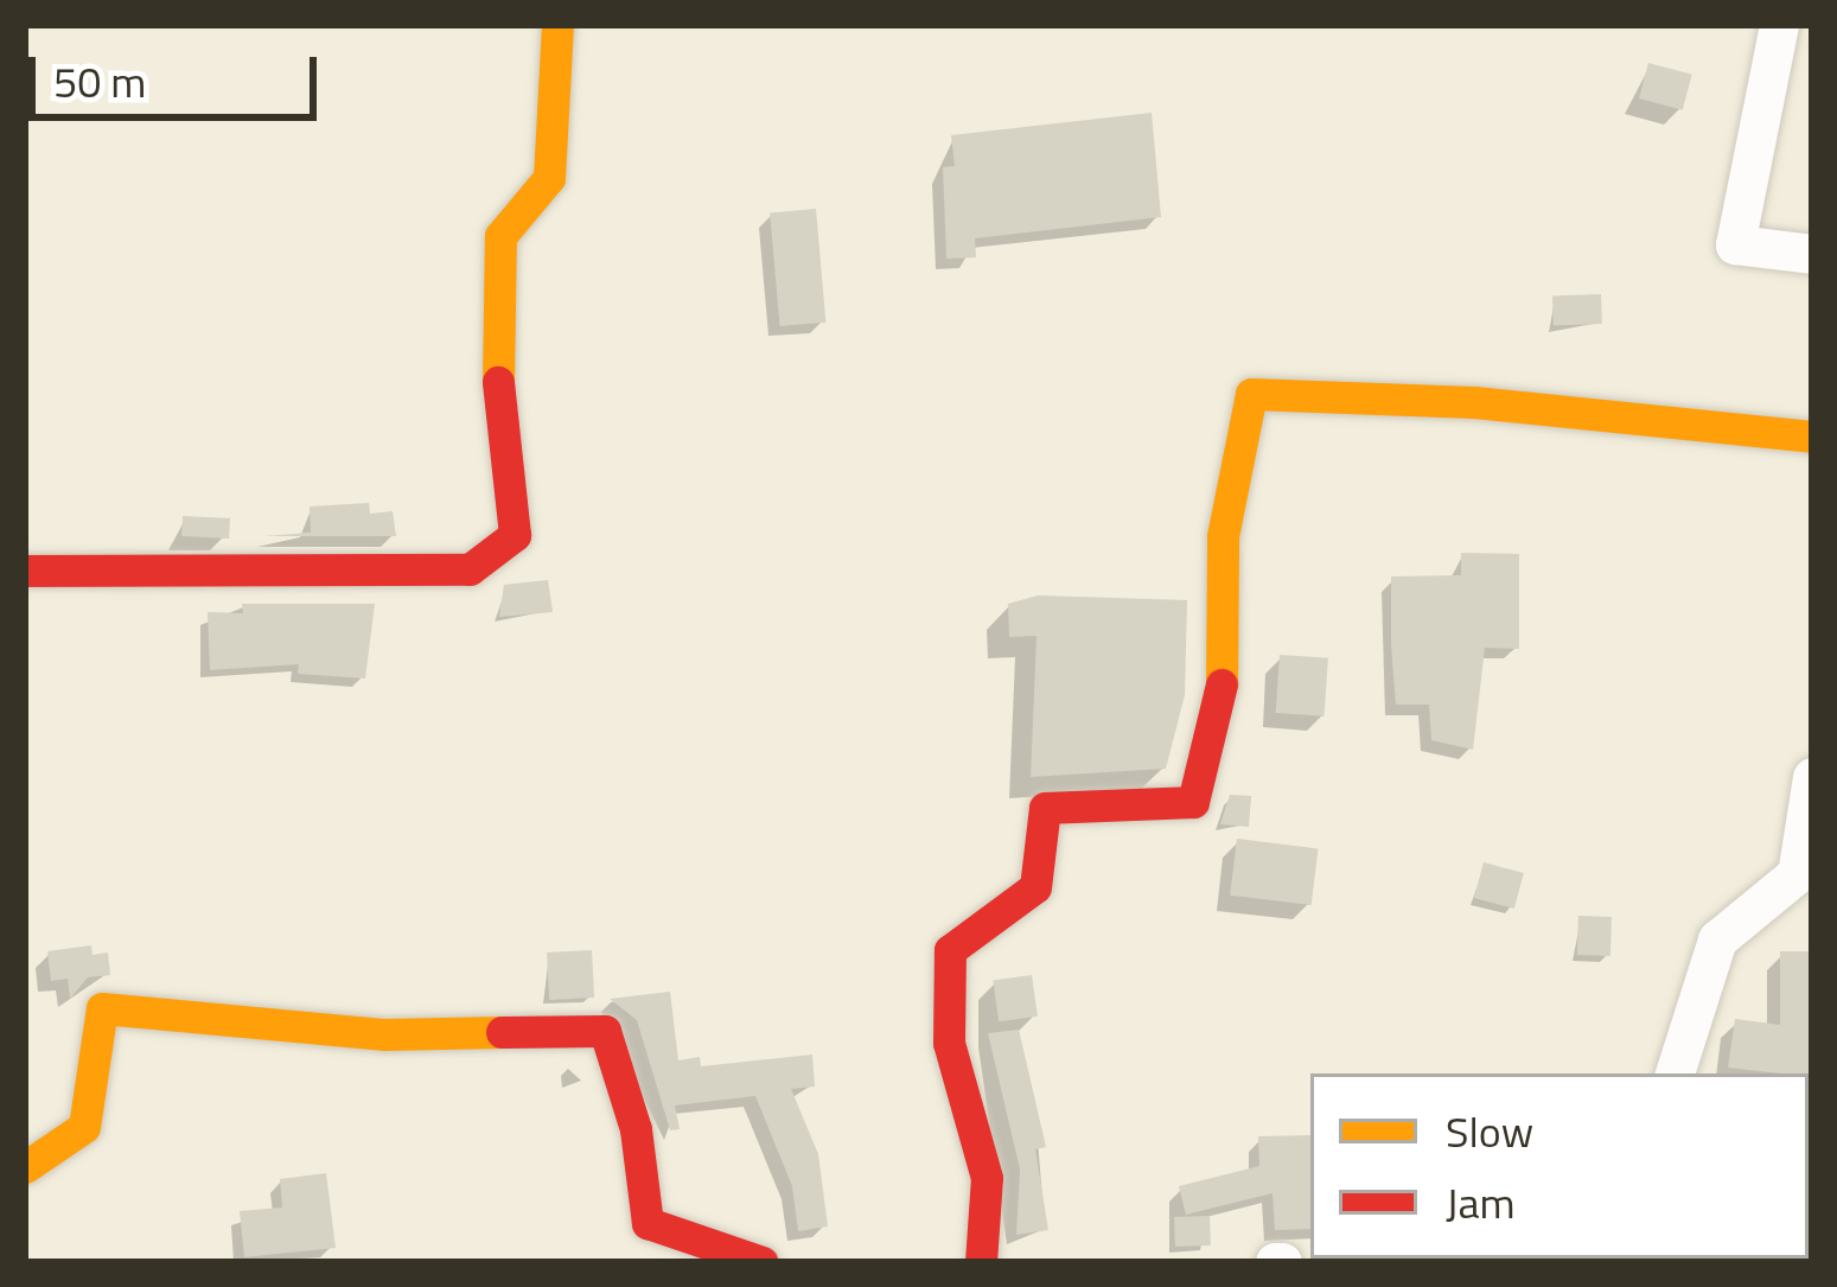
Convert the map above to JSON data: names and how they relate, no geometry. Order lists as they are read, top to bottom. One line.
{"legend":["Slow","Jam"],"scale_bar":"50 m"}
